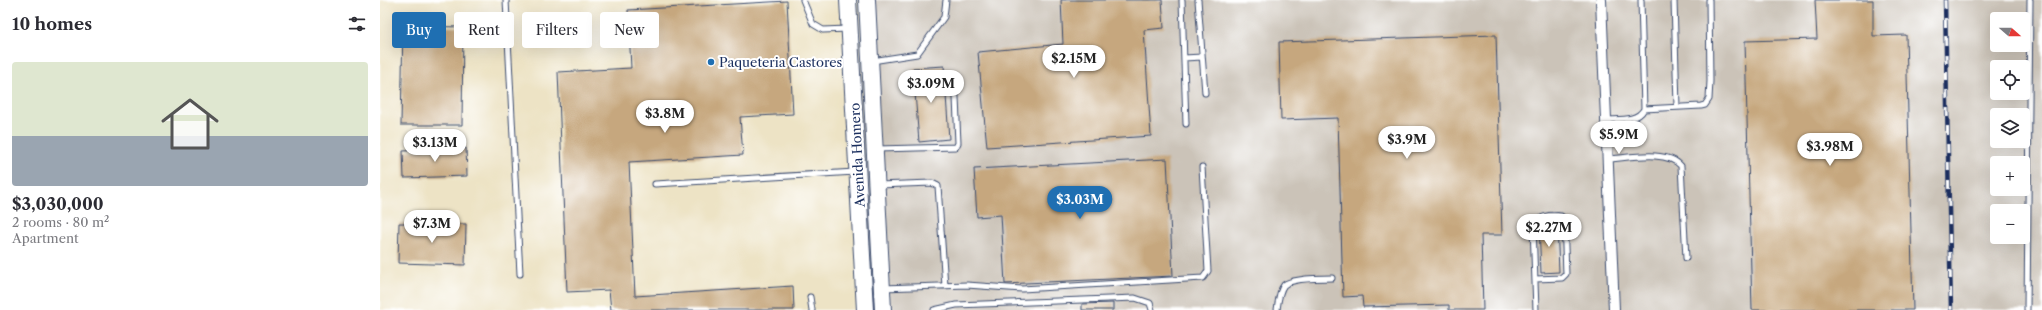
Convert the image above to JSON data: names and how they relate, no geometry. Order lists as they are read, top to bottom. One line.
{"streets":{"main road":["Avenida Homero"]},"places":["Paqueteria Castores"],"north":"right","page":{"heading":"10 homes","map_buttons":["+","−"],"chip":["Buy","Rent","Filters","New"],"price":["$2.15M","$3.09M","$3.8M","$5.9M","$3.9M","$3.13M","$3.98M","$3.03M","$7.3M","$2.27M"],"list":[{"name":"$3,030,000","note":"2 rooms · 80 m² · Apartment"}]}}
